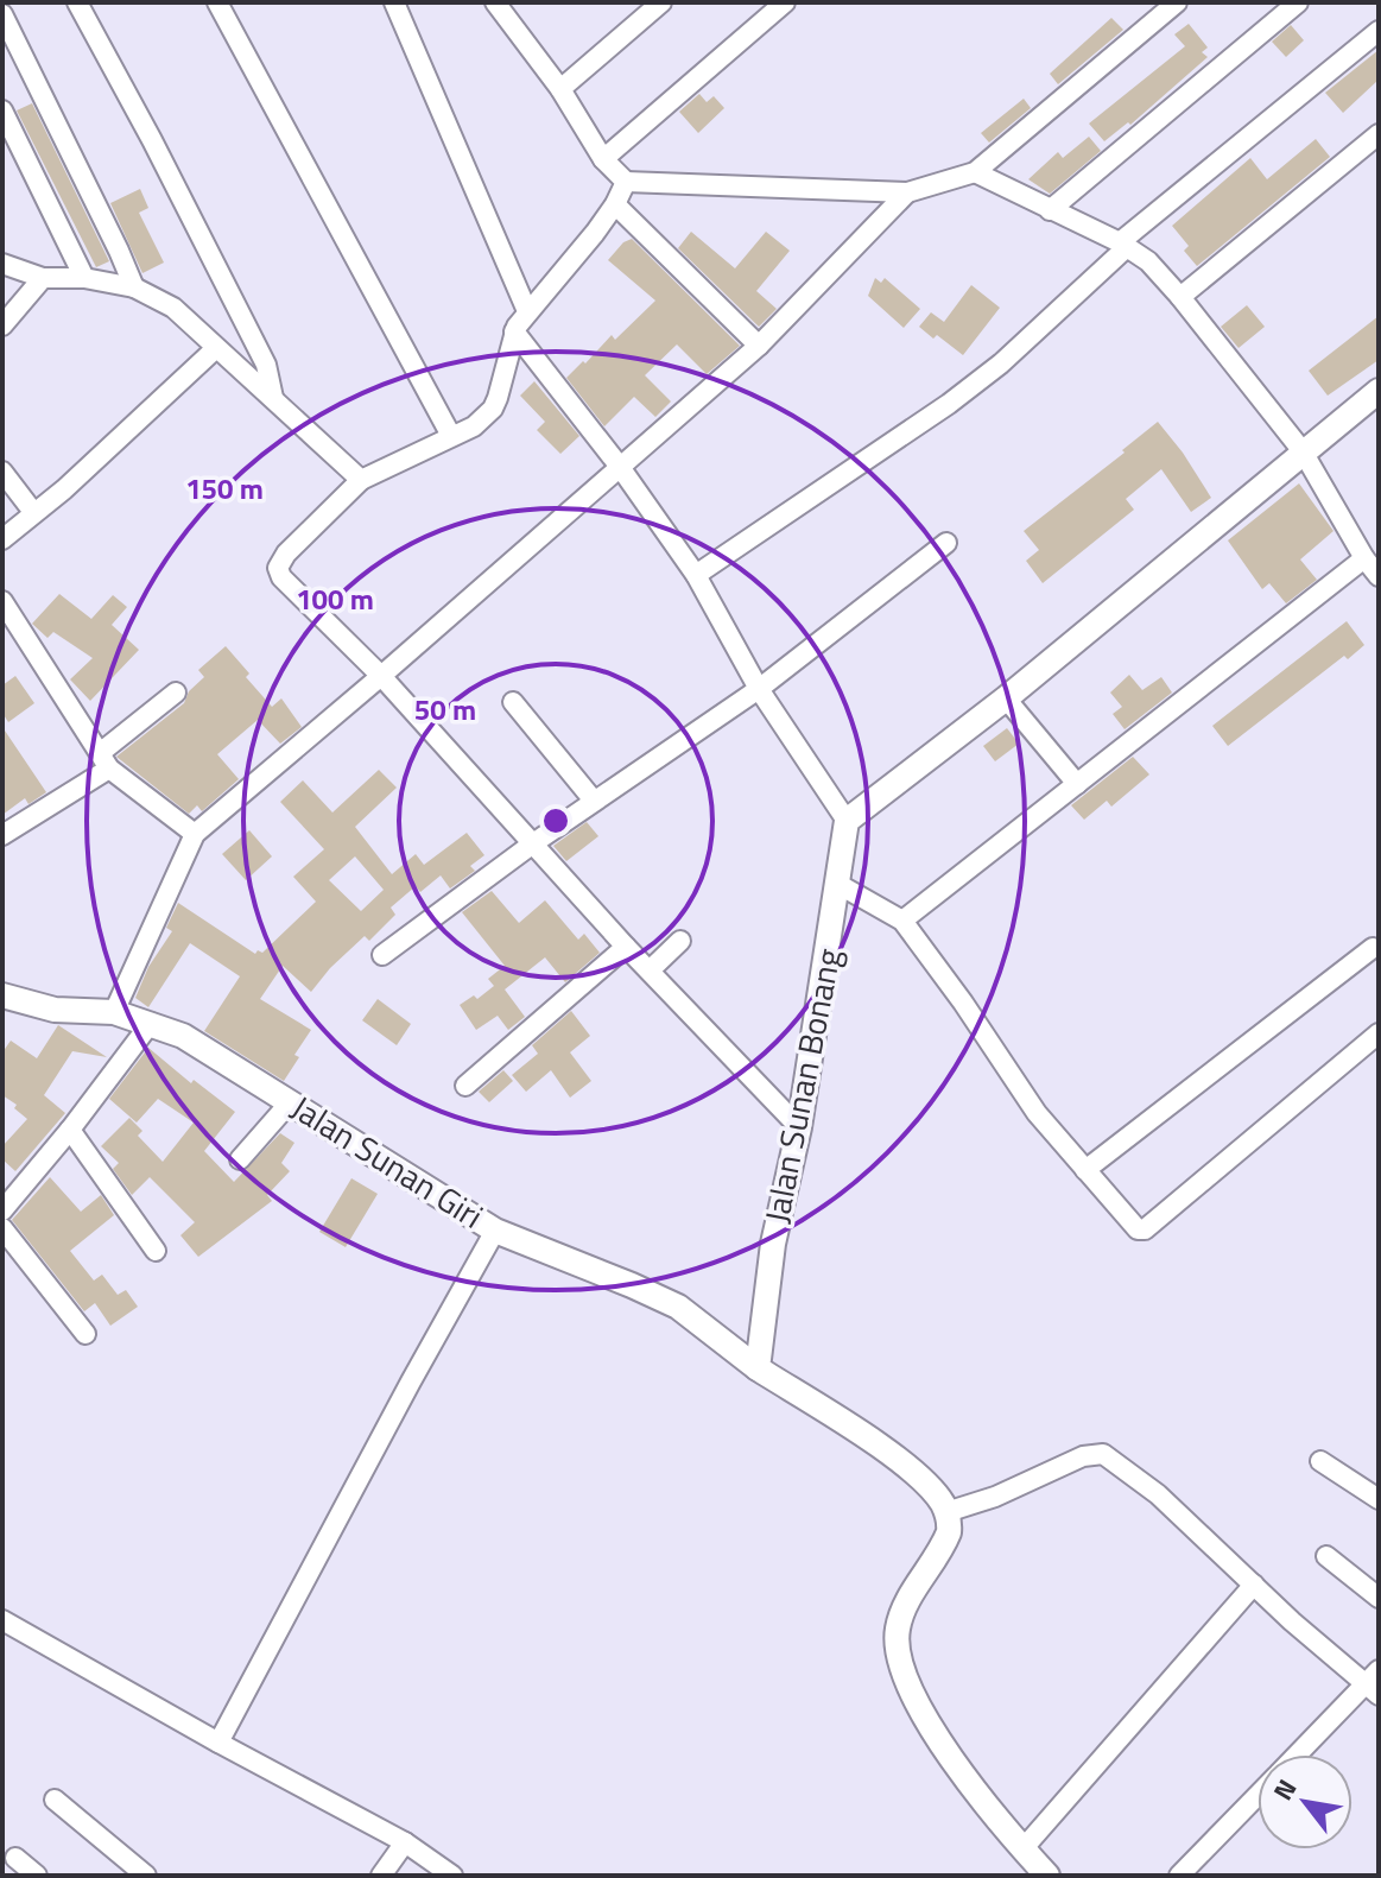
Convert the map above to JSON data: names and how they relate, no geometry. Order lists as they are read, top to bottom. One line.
{"streets":{"street":["Jalan Sunan Bonang","Jalan Sunan Giri"]},"crossings":[["Jalan Sunan Bonang","Jalan Sunan Giri"]],"north":"top left","rings":["150 m","100 m","50 m"]}
